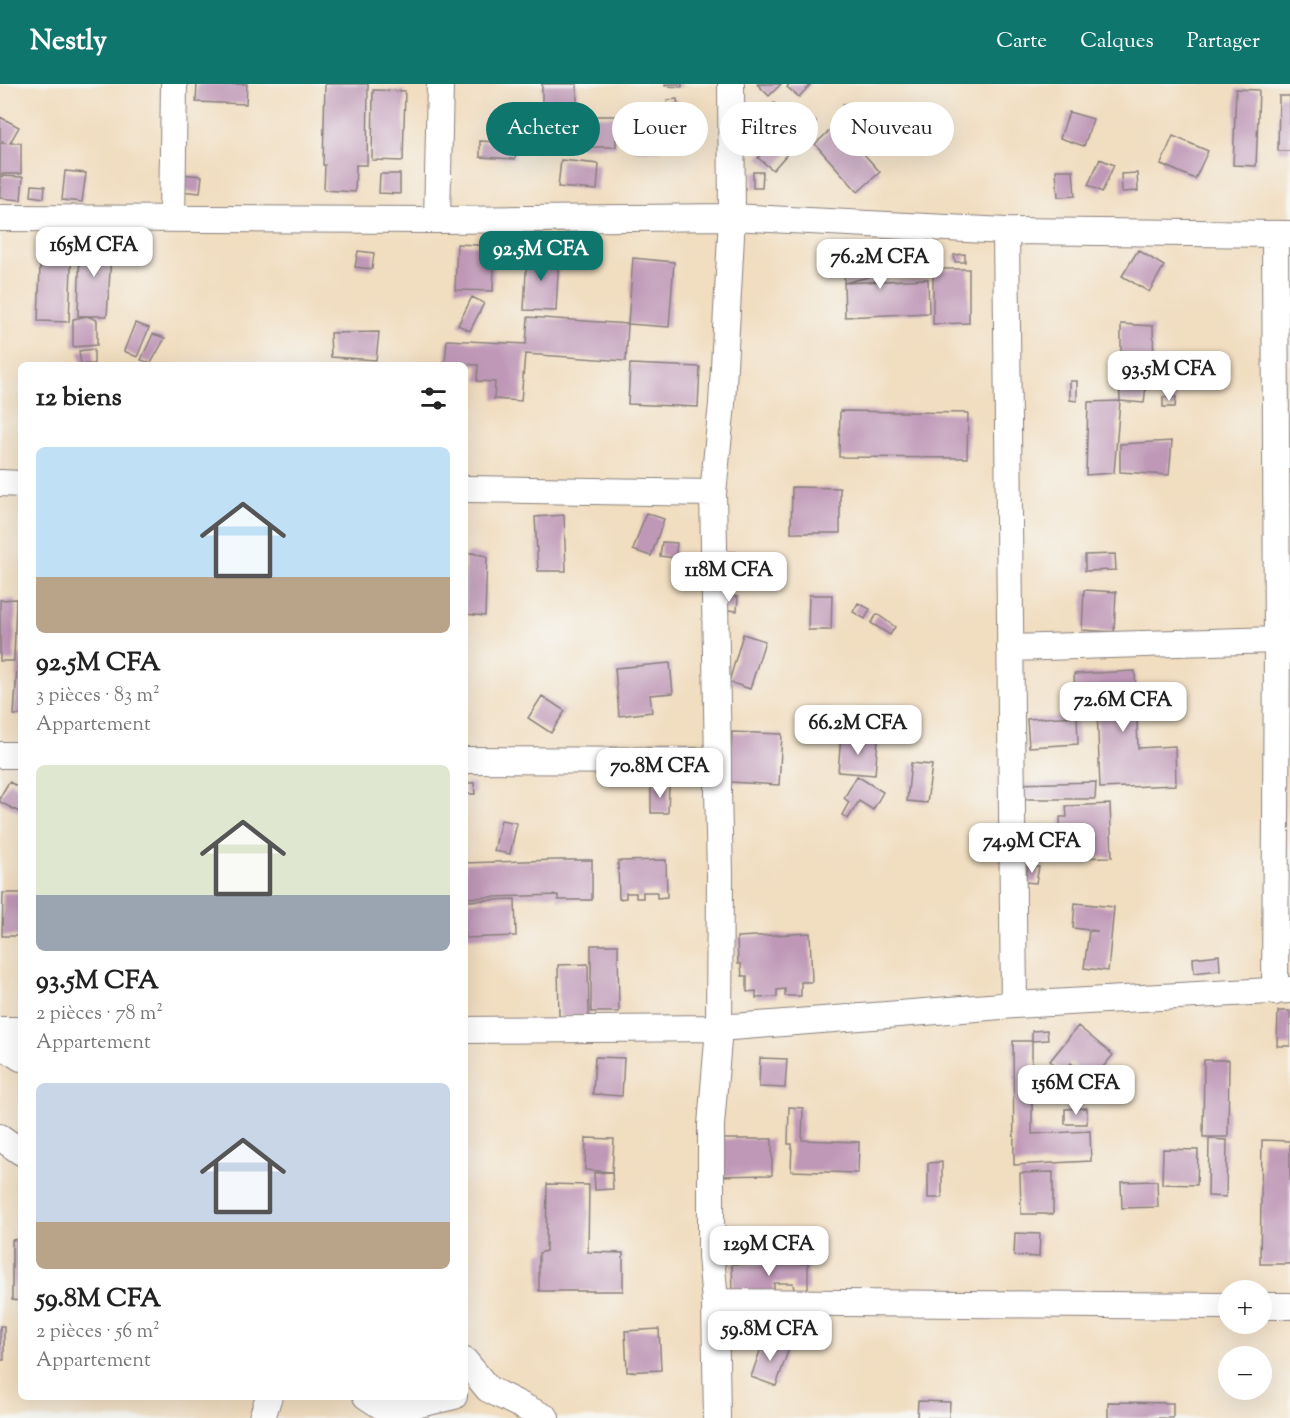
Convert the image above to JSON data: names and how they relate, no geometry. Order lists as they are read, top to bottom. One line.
{"page":{"header":"Nestly","nav":["Carte","Calques","Partager"],"chip":["Acheter","Louer","Filtres","Nouveau"],"price":["165M CFA","92.5M CFA","76.2M CFA","93.5M CFA","118M CFA","72.6M CFA","66.2M CFA","70.8M CFA","74.9M CFA","156M CFA","129M CFA","59.8M CFA"],"heading":"12 biens","list":[{"name":"92.5M CFA","note":"3 pièces · 83 m² · Appartement"},{"name":"93.5M CFA","note":"2 pièces · 78 m² · Appartement"},{"name":"59.8M CFA","note":"2 pièces · 56 m² · Appartement"}],"map_buttons":["+","−"]}}
